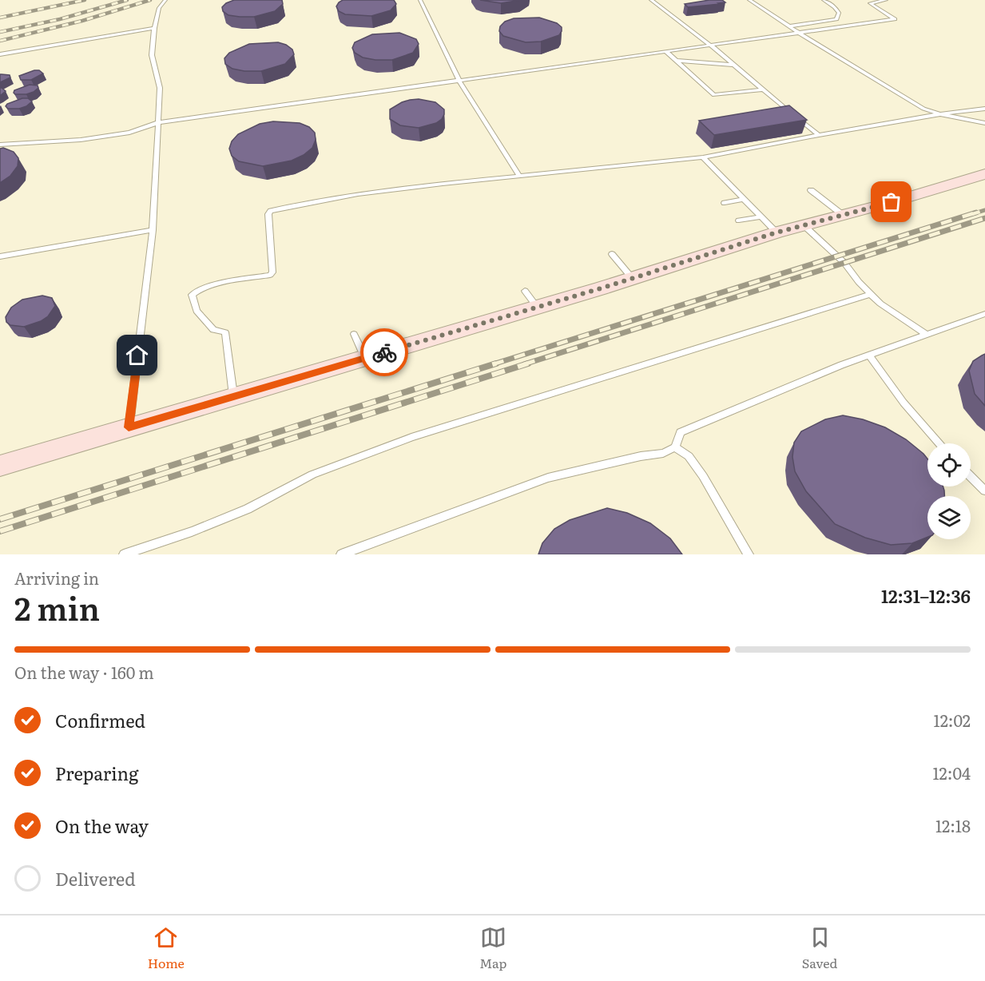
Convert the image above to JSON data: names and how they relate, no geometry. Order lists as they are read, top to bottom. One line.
{"page":{"heading":["2 min","Arriving in","12:31–12:36"],"bar":"On the way · 160 m","list":[["Confirmed","12:02"],["Preparing","12:04"],["On the way","12:18"],"Delivered"],"tabs":["Home","Map","Saved"]}}
